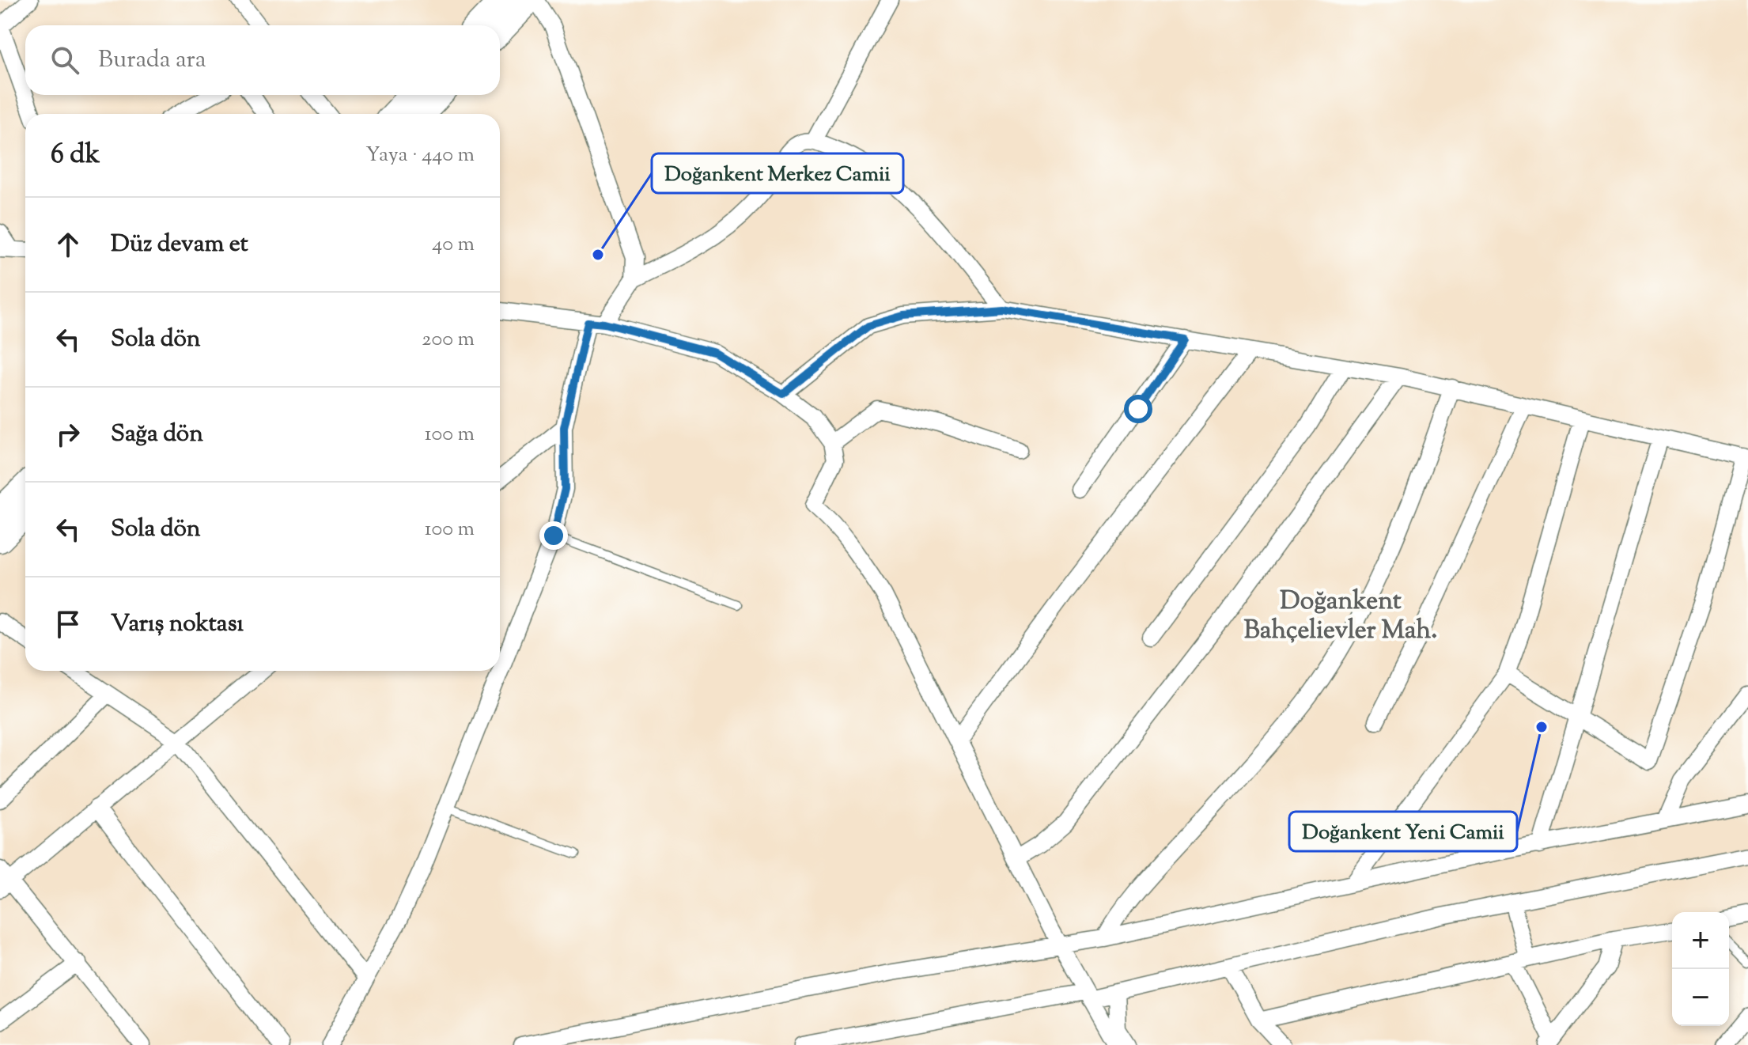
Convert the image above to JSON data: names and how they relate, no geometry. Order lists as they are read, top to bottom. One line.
{"districts":["Doğankent Bahçelievler Mah."],"places":["Doğankent Merkez Camii","Doğankent Yeni Camii"],"page":{"search":"Burada ara","heading":["6 dk","Yaya · 440 m"],"list":[["Düz devam et","40 m"],["Sola dön","200 m"],["Sağa dön","100 m"],["Sola dön","100 m"],"Varış noktası"],"map_buttons":["+","−"]}}
